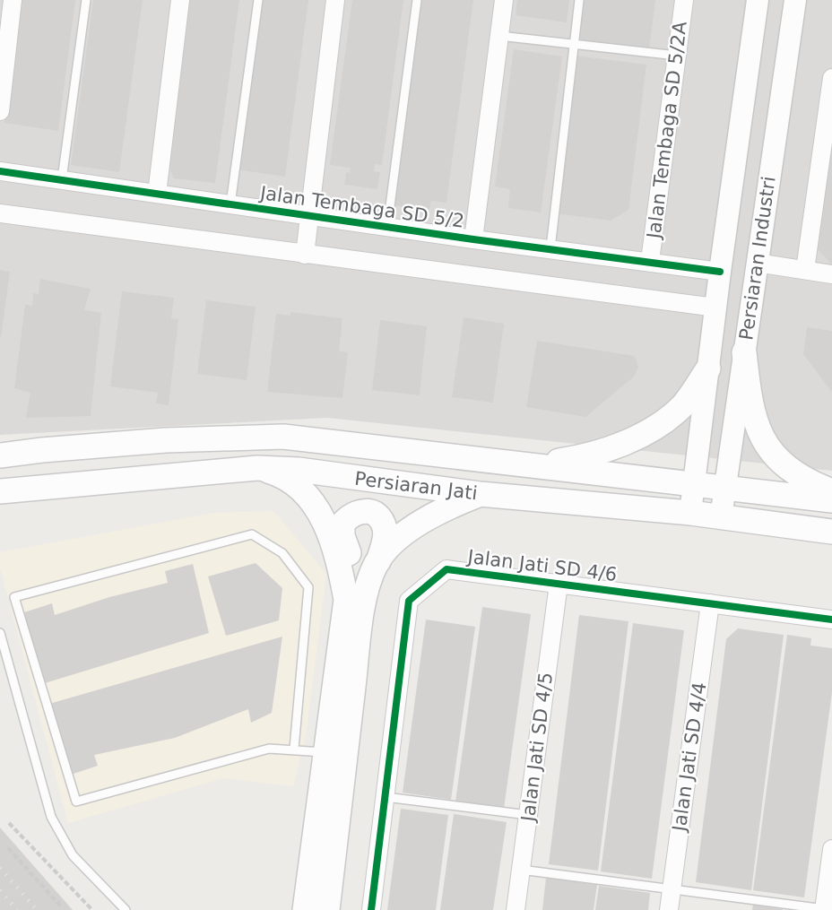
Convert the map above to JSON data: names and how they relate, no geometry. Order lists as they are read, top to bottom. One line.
{"streets":{"main road":["Persiaran Jati"],"street":["Jalan Tembaga SD 5/2A","Jalan Tembaga SD 5/2","Persiaran Industri","Jalan Jati SD 4/6","Jalan Jati SD 4/5","Jalan Jati SD 4/4"]},"crossings":[["Jalan Tembaga SD 5/2A","Jalan Tembaga SD 5/2"],["Jalan Tembaga SD 5/2","Persiaran Industri"],["Persiaran Industri","Persiaran Jati"],["Jalan Jati SD 4/6","Jalan Jati SD 4/5"],["Jalan Jati SD 4/6","Jalan Jati SD 4/4"]]}
